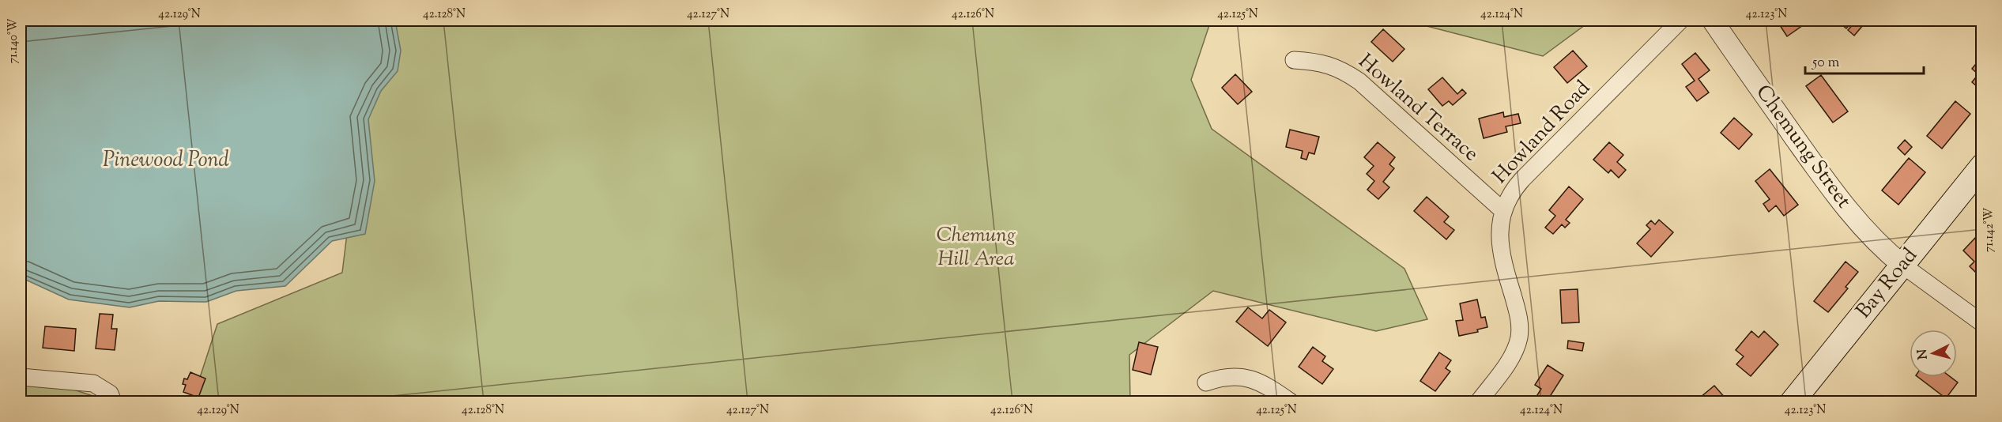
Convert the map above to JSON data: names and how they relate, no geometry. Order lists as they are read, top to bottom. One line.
{"streets":{"main road":["Bay Road"],"street":["Howland Terrace","Howland Road","Chemung Street"]},"crossings":[["Howland Terrace","Howland Road"],["Chemung Street","Bay Road"]],"water":["Pinewood Pond"],"parks":["Chemung Hill Area"],"scale_bar":"50 m","north":"left","coordinates":["42.129°N","42.128°N","42.127°N","42.126°N","42.125°N","42.124°N","42.123°N","71.140°W","71.142°W"]}
